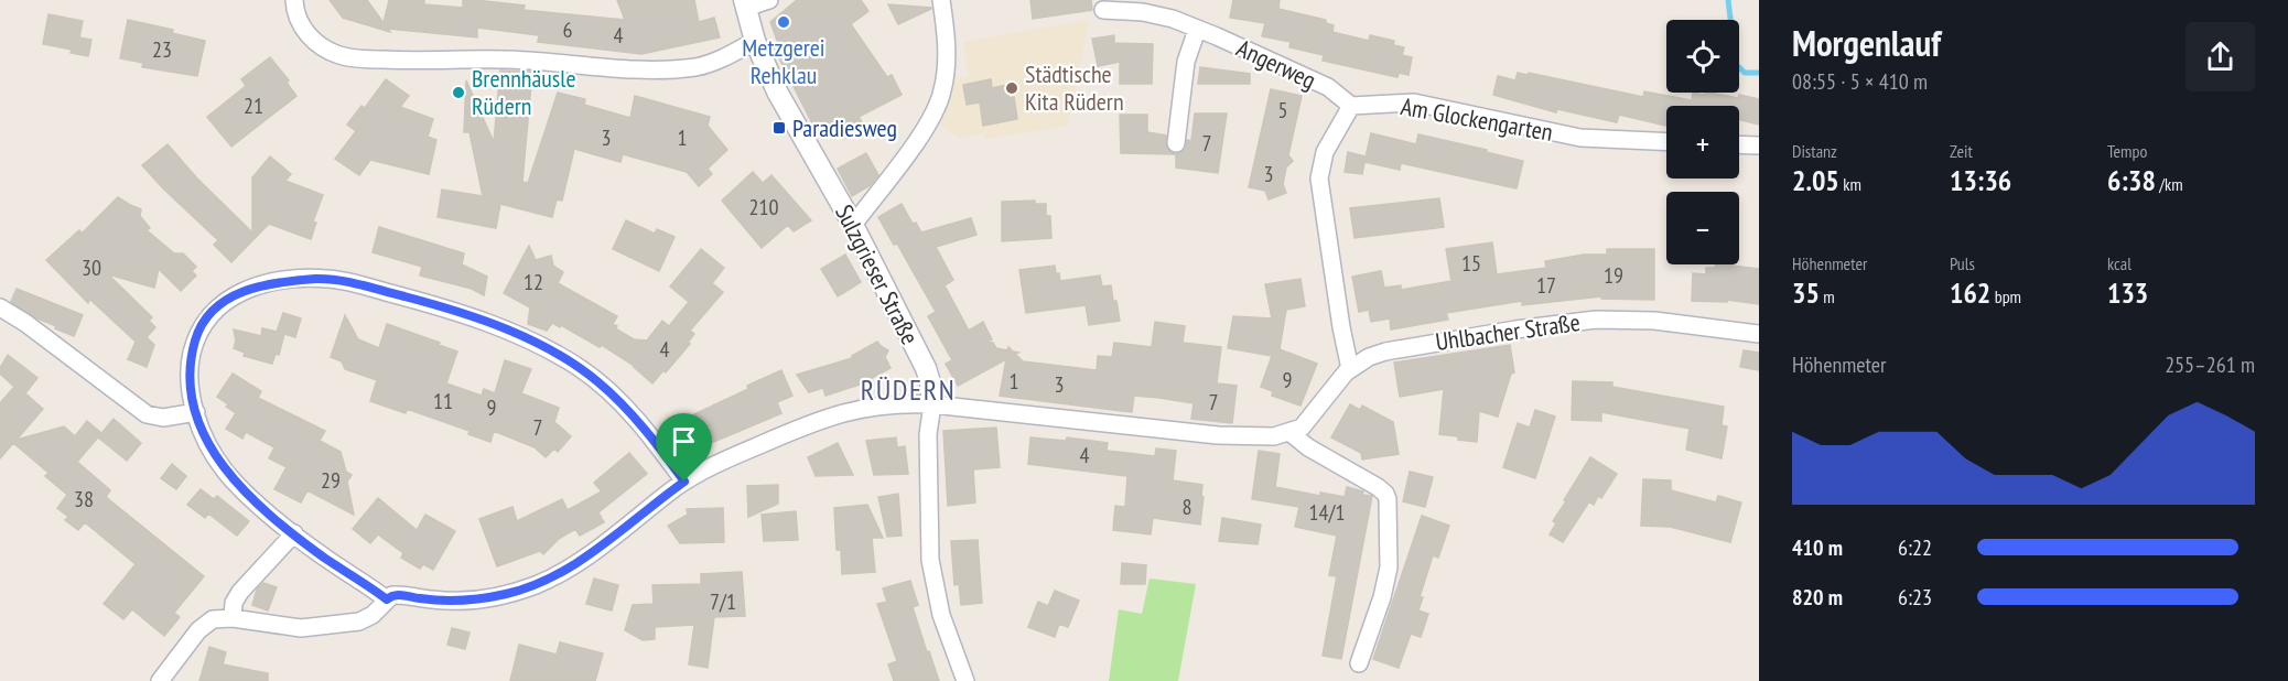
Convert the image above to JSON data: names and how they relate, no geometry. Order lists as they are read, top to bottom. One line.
{"streets":{"street":["Angerweg","Am Glockengarten","Sulzgrieser Straße","Uhlbacher Straße"]},"crossings":[["Angerweg","Am Glockengarten"]],"districts":["RÜDERN"],"places":{"other":["Metzgerei Rehklau","Städtische Kita Rüdern","Brennhäusle Rüdern"],"transit":["Paradiesweg"]},"house_numbers":["6","4","23","21","5","3","1","7","3","210","15","30","19","12","17","4","9","1","3","11","7","9","7","4","29","38","8","14/1","7/1"],"page":{"heading":["Morgenlauf","08:55 · 5 × 410 m"],"map_buttons":["+","−"],"stats":[["Distanz","2.05 km"],["Zeit","13:36"],["Tempo","6:38 /km"],["Höhenmeter","35 m"],["Puls","162 bpm"],["kcal","133"]],"chart":["Höhenmeter","255–261 m"],"list":[{"name":"410 m","note":"6:22"},{"name":"820 m","note":"6:23"}]}}
